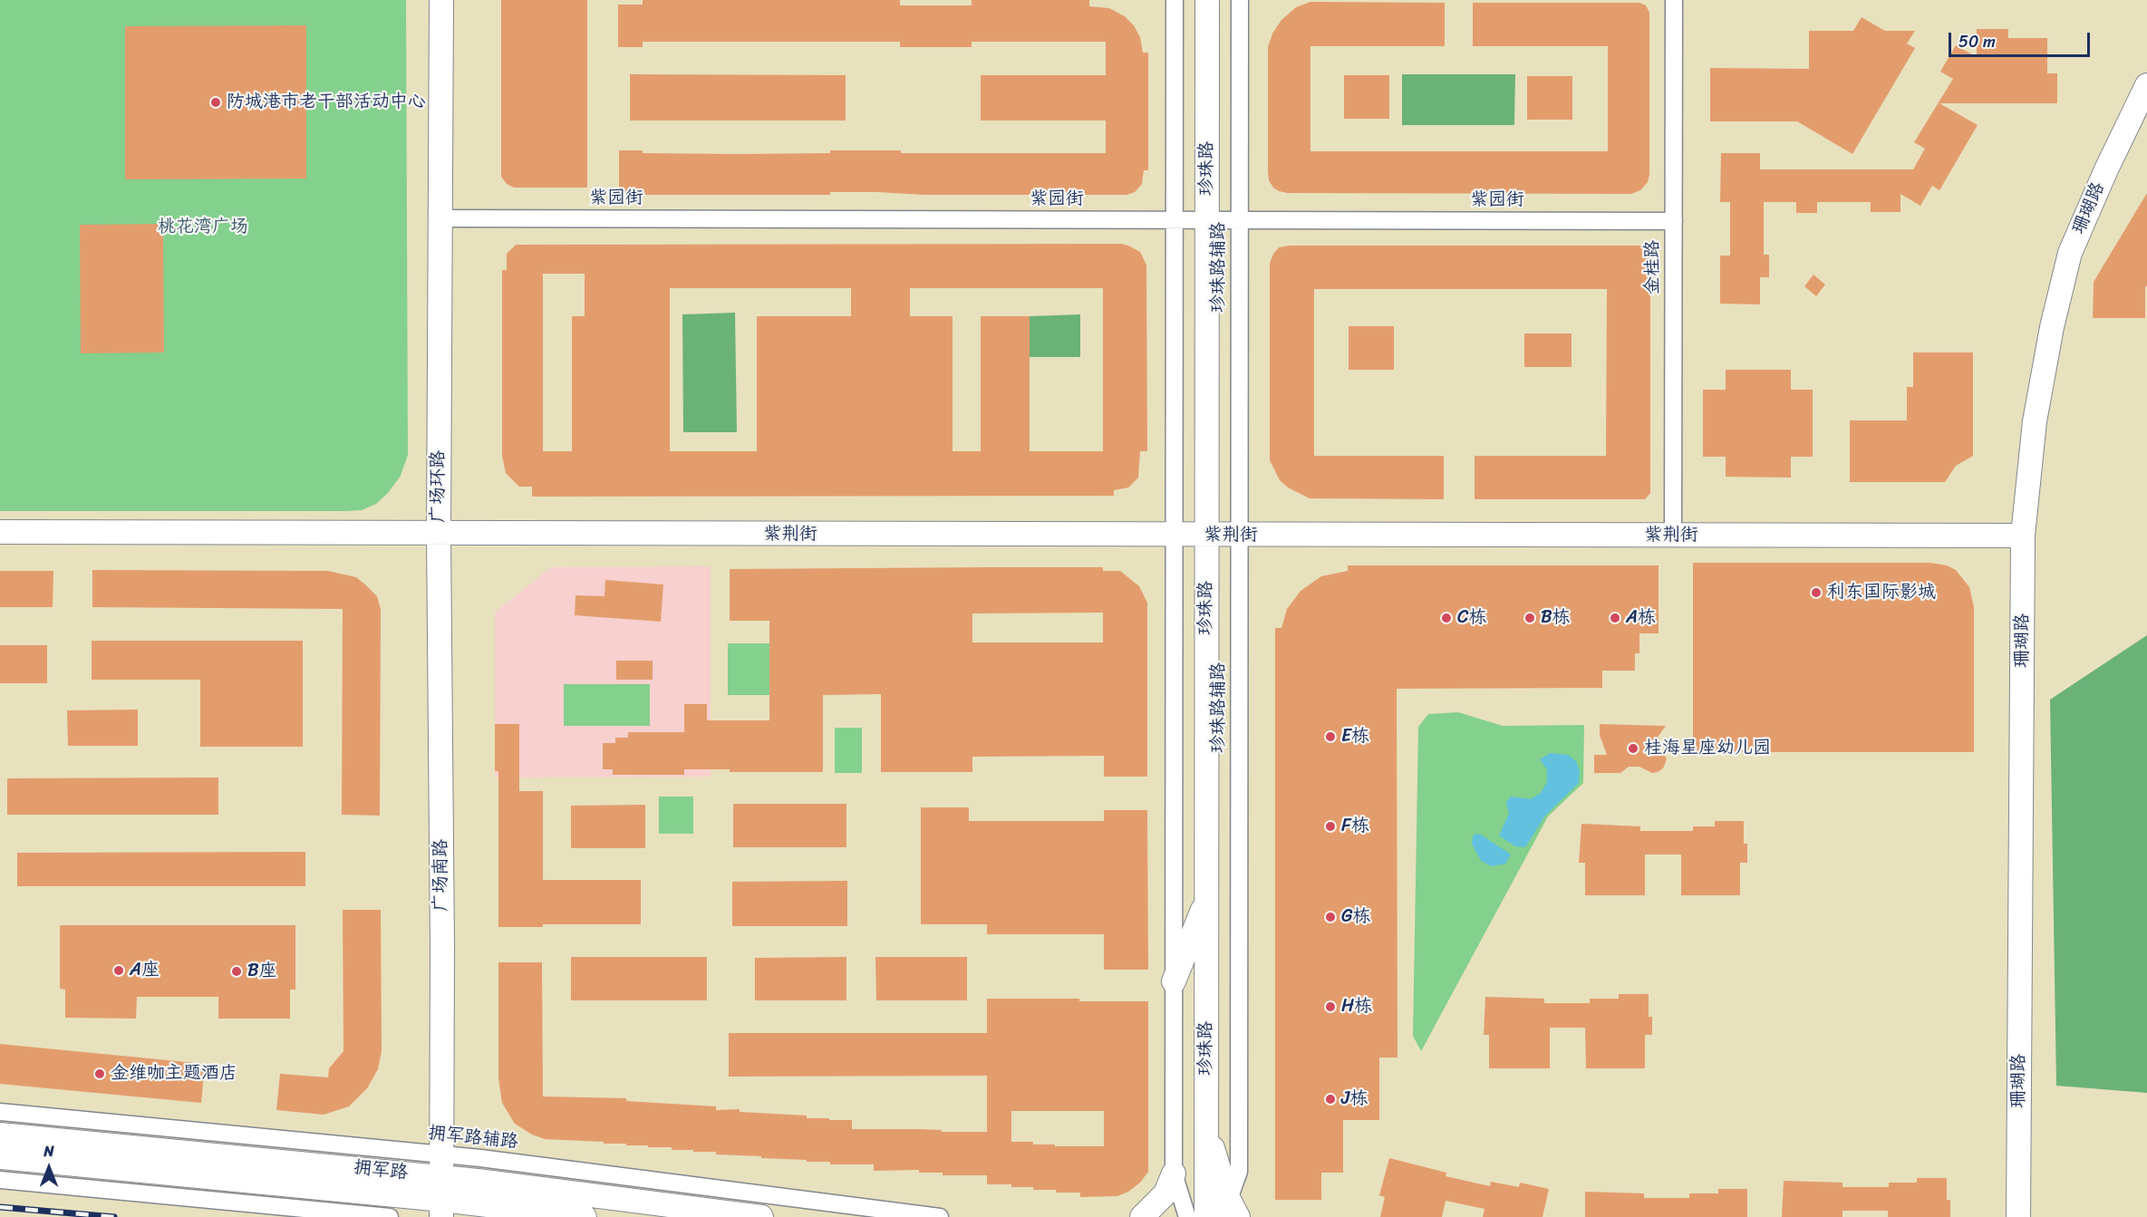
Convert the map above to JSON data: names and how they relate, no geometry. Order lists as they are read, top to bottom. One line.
{"streets":{"street":["珍珠路","紫园街","珊瑚路","珍珠路辅路","金桂路","广场环路","紫荆街","广场南路","拥军路辅路","拥军路"]},"crossings":[["珍珠路","紫园街"],["珍珠路","紫荆街"],["紫园街","珍珠路辅路"],["紫园街","金桂路"],["紫园街","广场环路"],["珊瑚路","紫荆街"],["珍珠路辅路","紫荆街"],["金桂路","紫荆街"],["广场环路","紫荆街"],["广场环路","广场南路"],["紫荆街","广场南路"],["广场南路","拥军路辅路"],["广场南路","拥军路"],["拥军路辅路","拥军路"]],"parks":["桃花湾广场"],"places":["防城港市老干部活动中心","利东国际影城","C栋","B栋","A栋","E栋","桂海星座幼儿园","F栋","G栋","A座","B座","H栋","金维咖主题酒店","J栋"],"scale_bar":"50 m","north":"top"}
